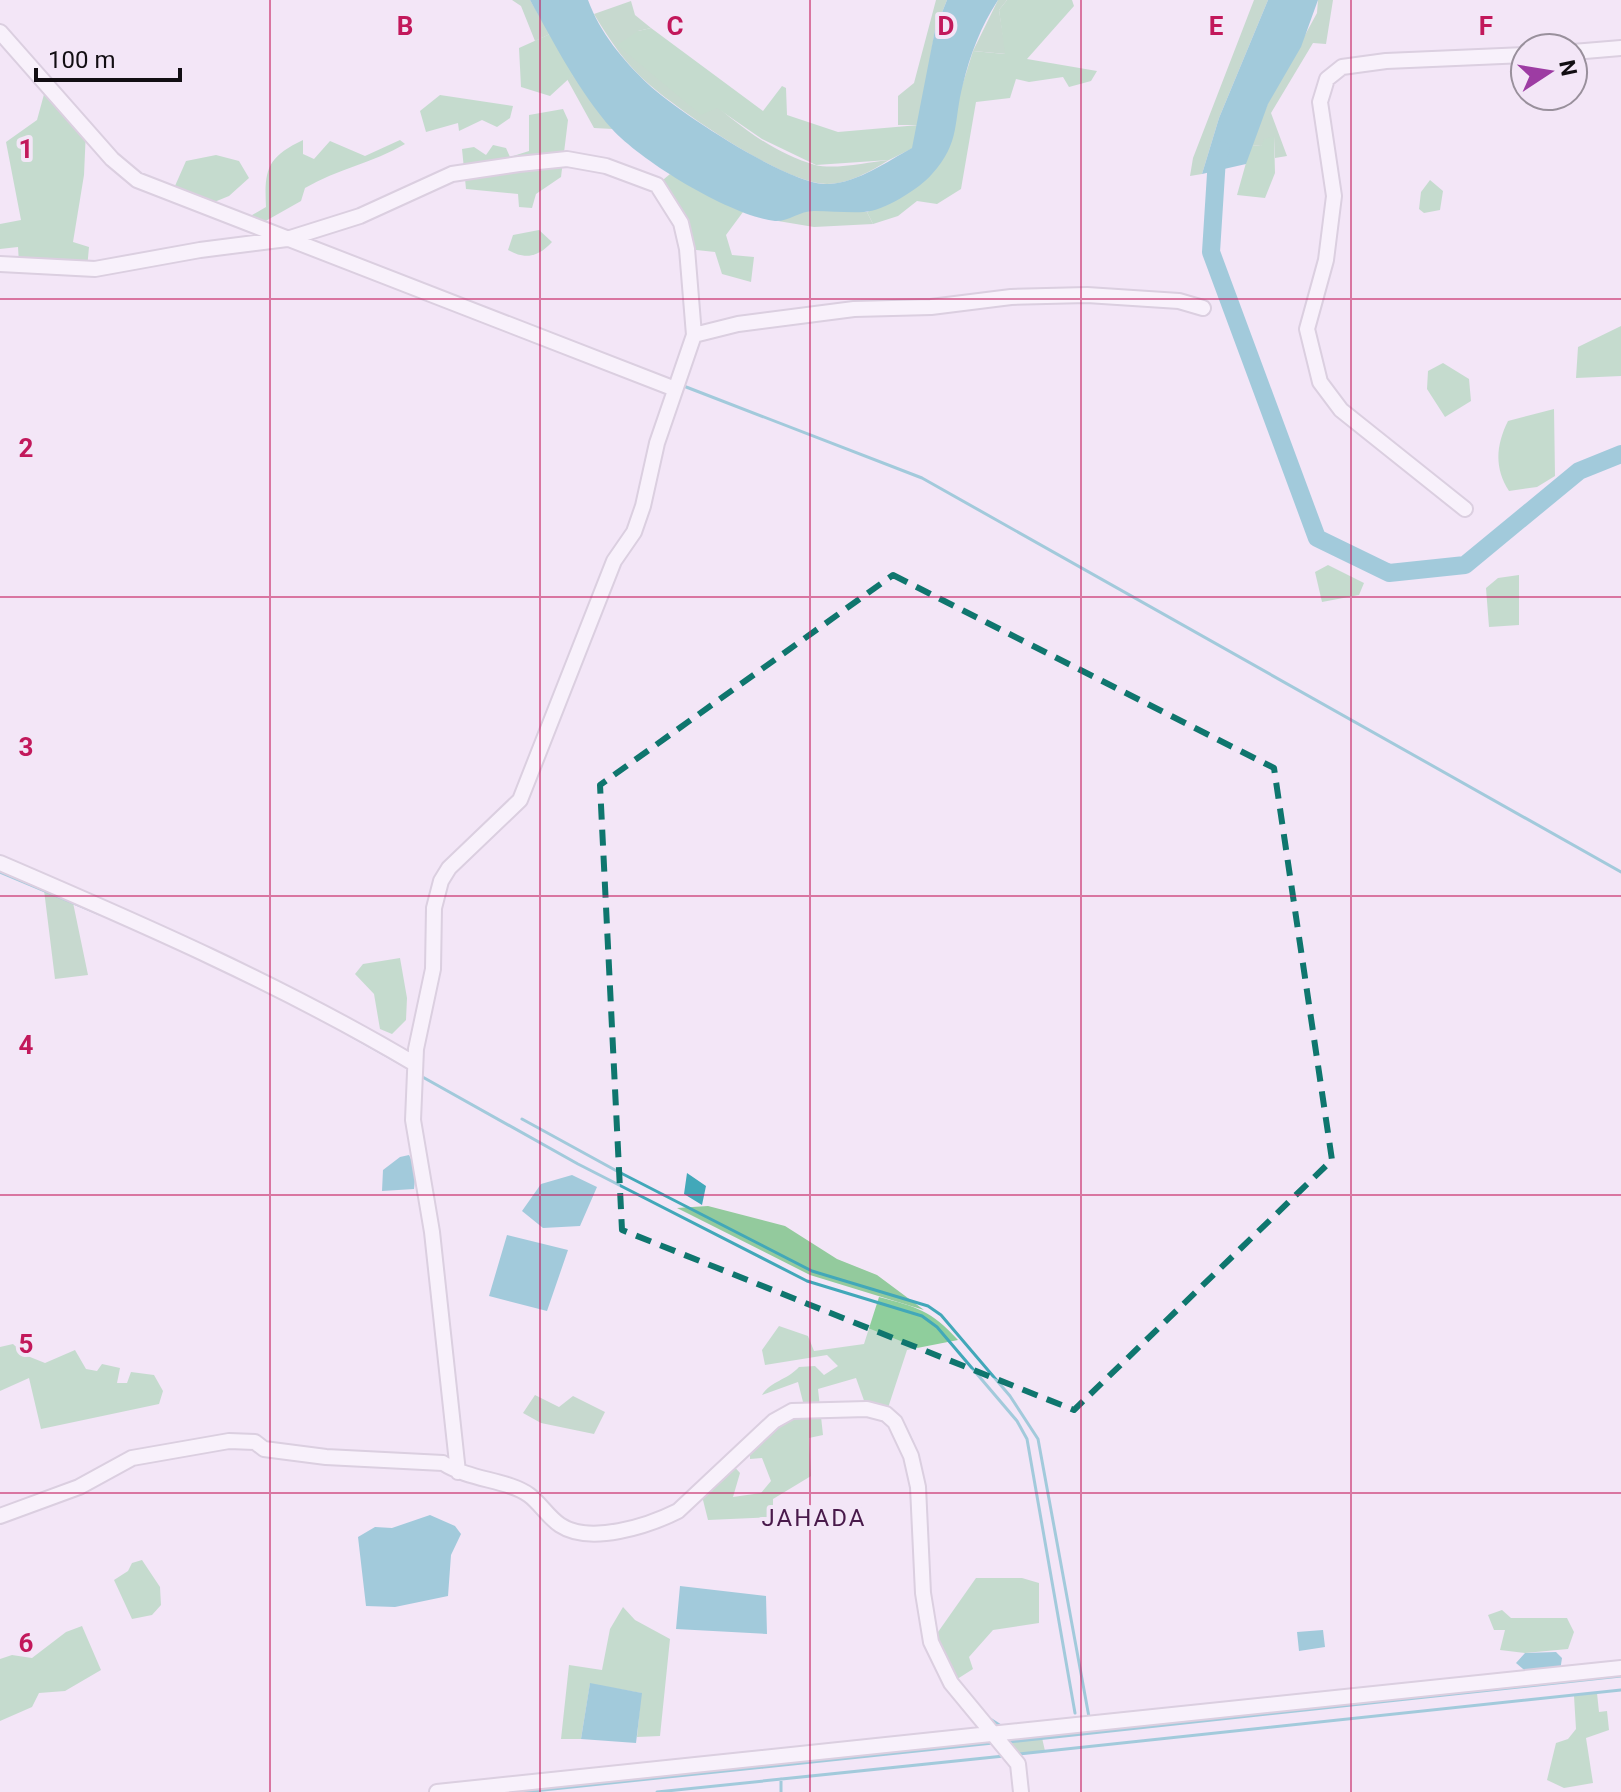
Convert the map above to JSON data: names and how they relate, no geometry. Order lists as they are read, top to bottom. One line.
{"districts":["JAHADA"],"scale_bar":"100 m","north":"right","grid":{"columns":["B","C","D","E","F"],"rows":["1","2","3","4","5","6"]}}
